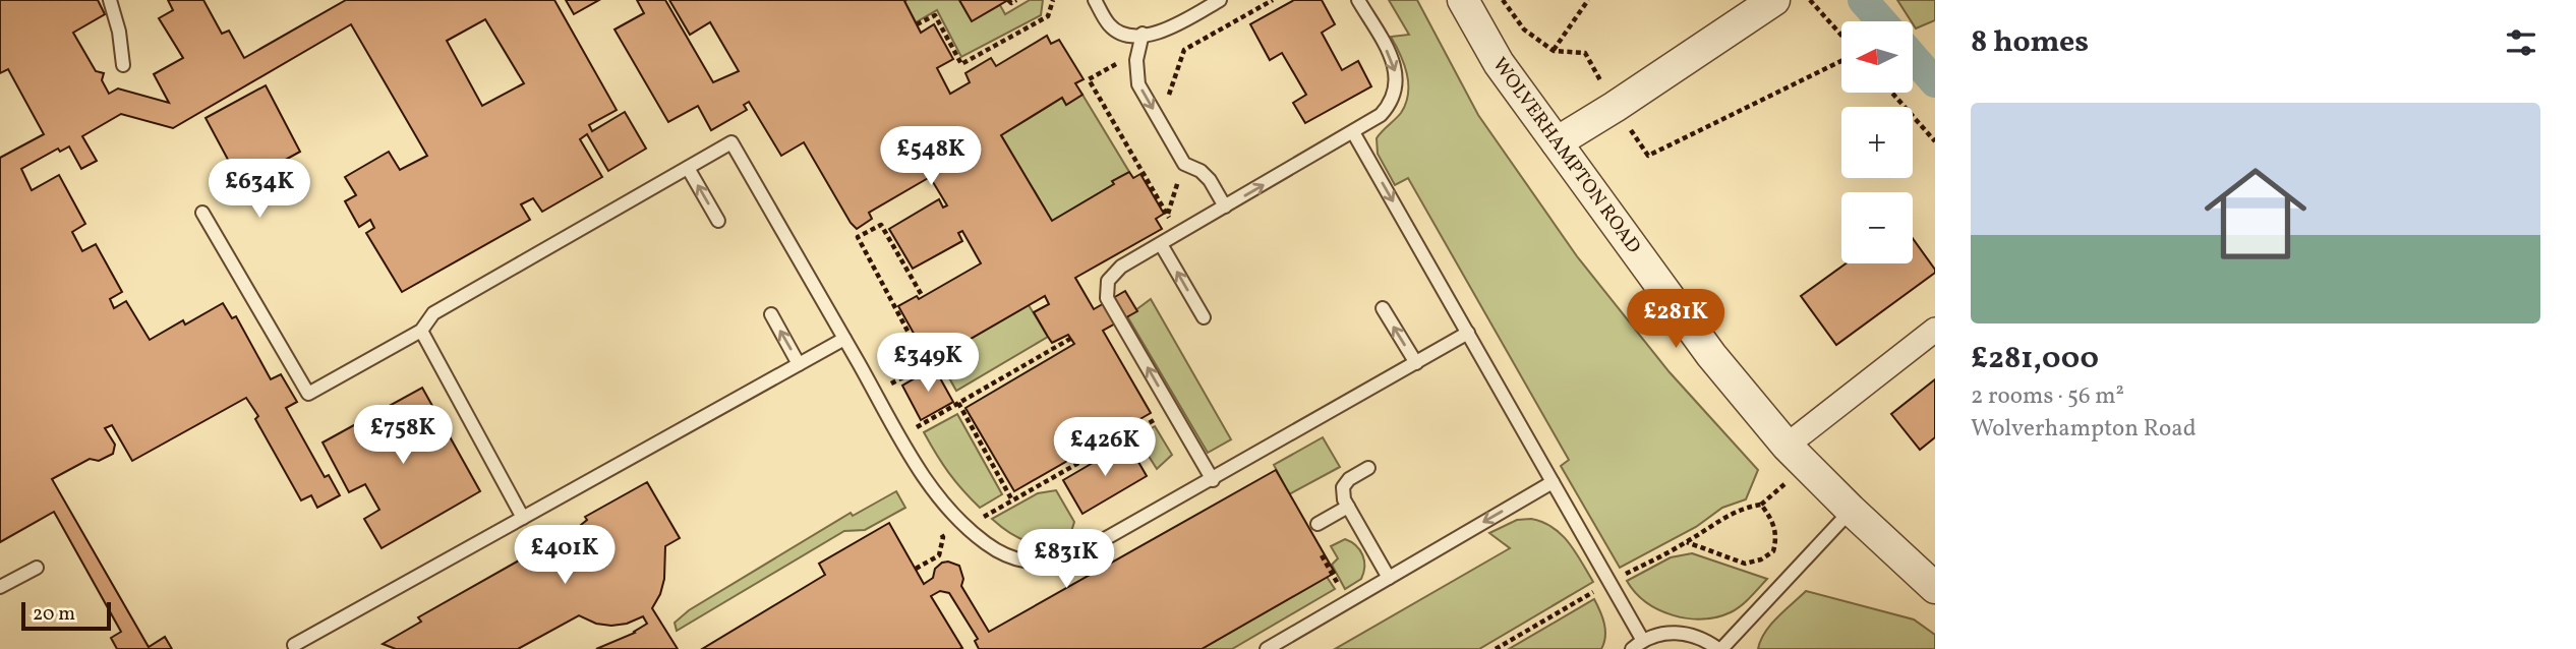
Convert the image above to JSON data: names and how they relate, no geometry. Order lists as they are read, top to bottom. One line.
{"streets":{"street":["WOLVERHAMPTON ROAD"]},"scale_bar":"20 m","north":"left","page":{"heading":"8 homes","map_buttons":["+","−"],"list":[{"name":"£281,000","note":"2 rooms · 56 m² · Wolverhampton Road"}],"price":["£548K","£634K","£281K","£349K","£758K","£426K","£401K","£831K"],"scale":"20 m"}}
